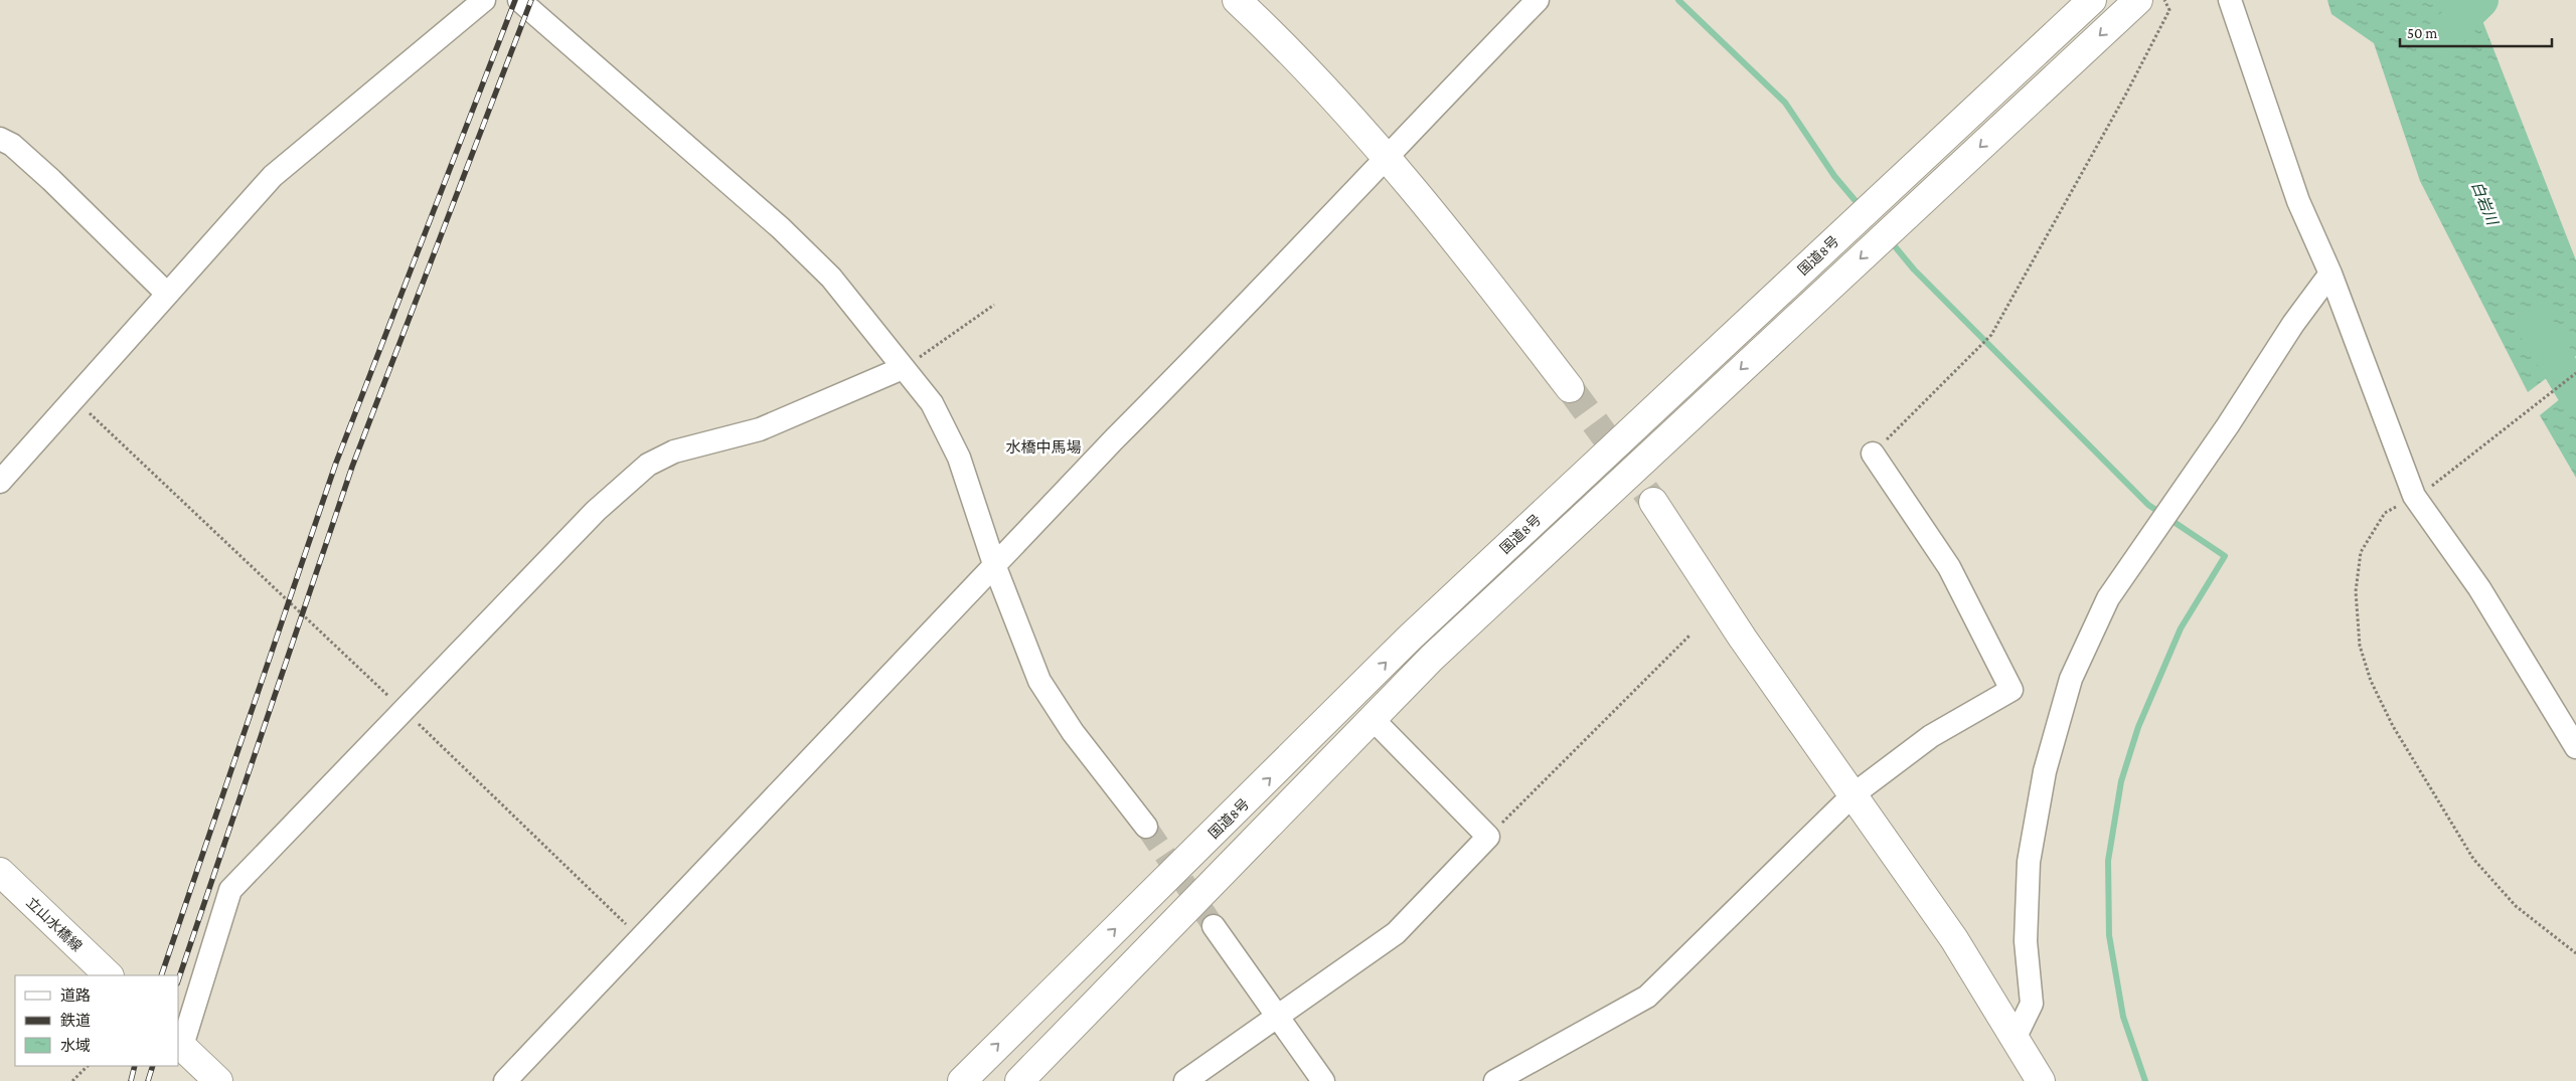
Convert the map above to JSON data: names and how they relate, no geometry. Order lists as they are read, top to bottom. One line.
{"streets":{"main road":["国道8号","立山水橋線"]},"districts":["水橋中馬場"],"water":["白岩川"],"legend":["道路","鉄道","水域"],"scale_bar":"50 m"}
